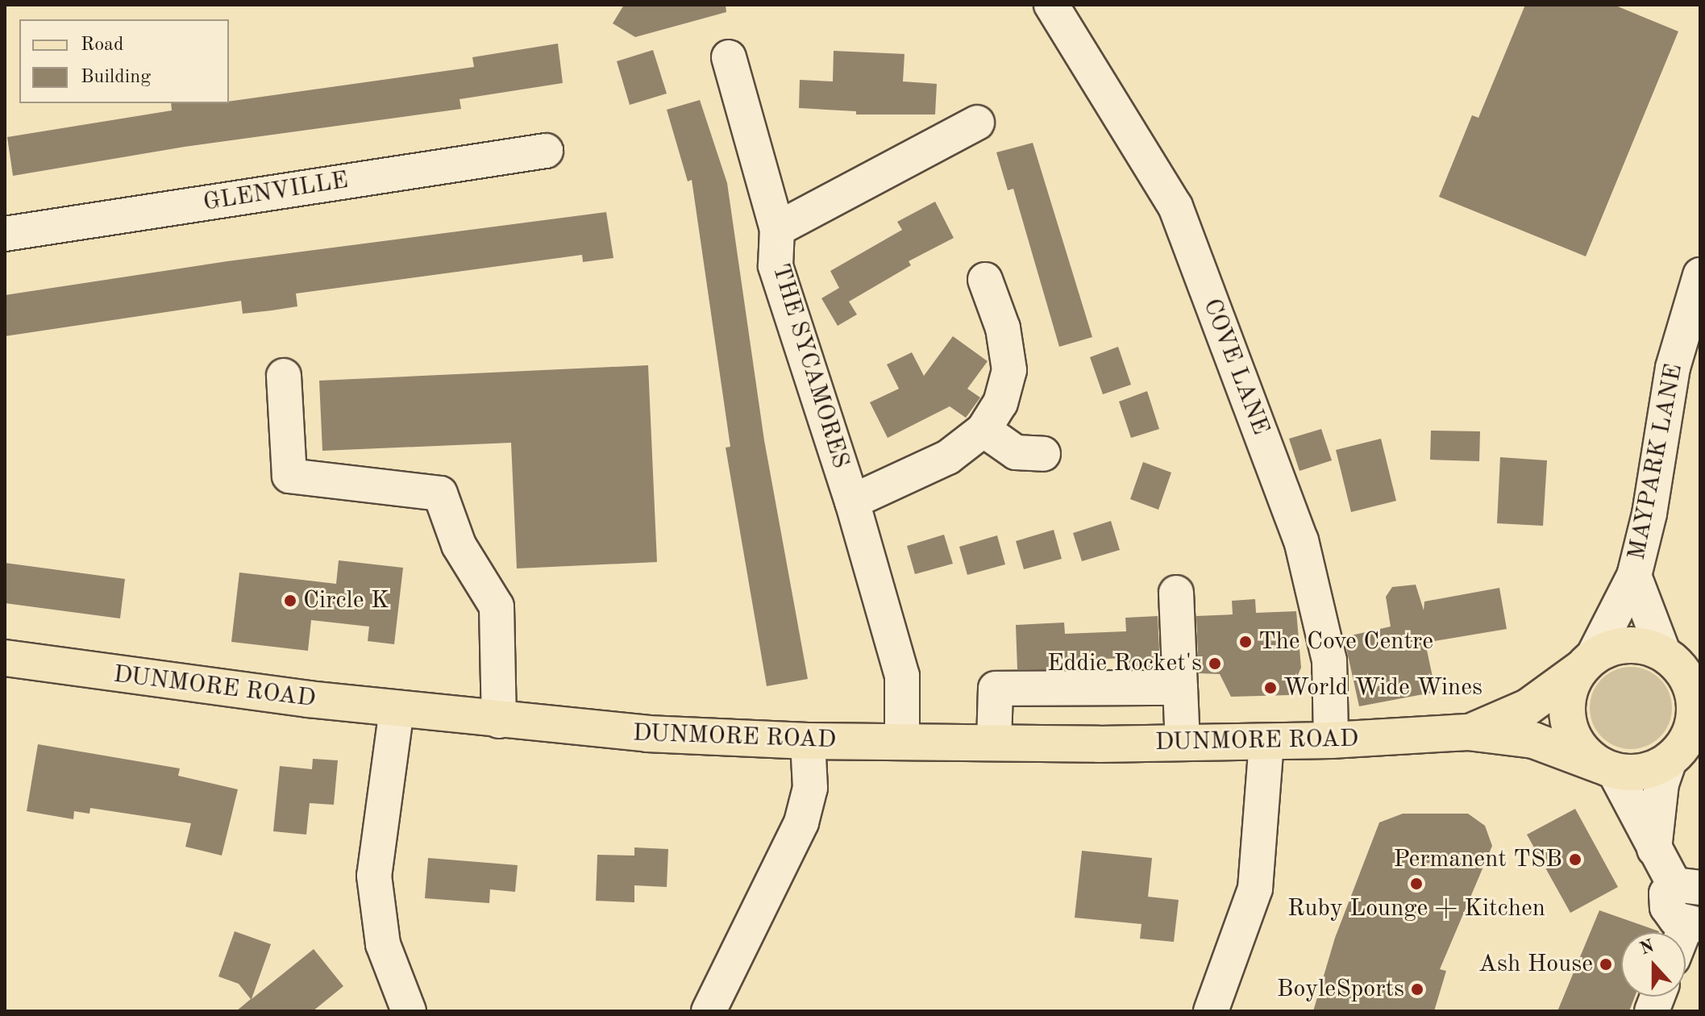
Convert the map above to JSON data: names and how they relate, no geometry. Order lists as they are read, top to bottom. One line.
{"streets":{"main road":["DUNMORE ROAD"],"street":["GLENVILLE","THE SYCAMORES","COVE LANE","MAYPARK LANE"]},"crossings":[["THE SYCAMORES","DUNMORE ROAD"],["COVE LANE","DUNMORE ROAD"],["MAYPARK LANE","DUNMORE ROAD"]],"places":["Circle K","The Cove Centre","Eddie Rocket's","World Wide Wines","Permanent TSB","Ruby Lounge + Kitchen","Ash House","BoyleSports"],"legend":["Road","Building"],"north":"top"}
